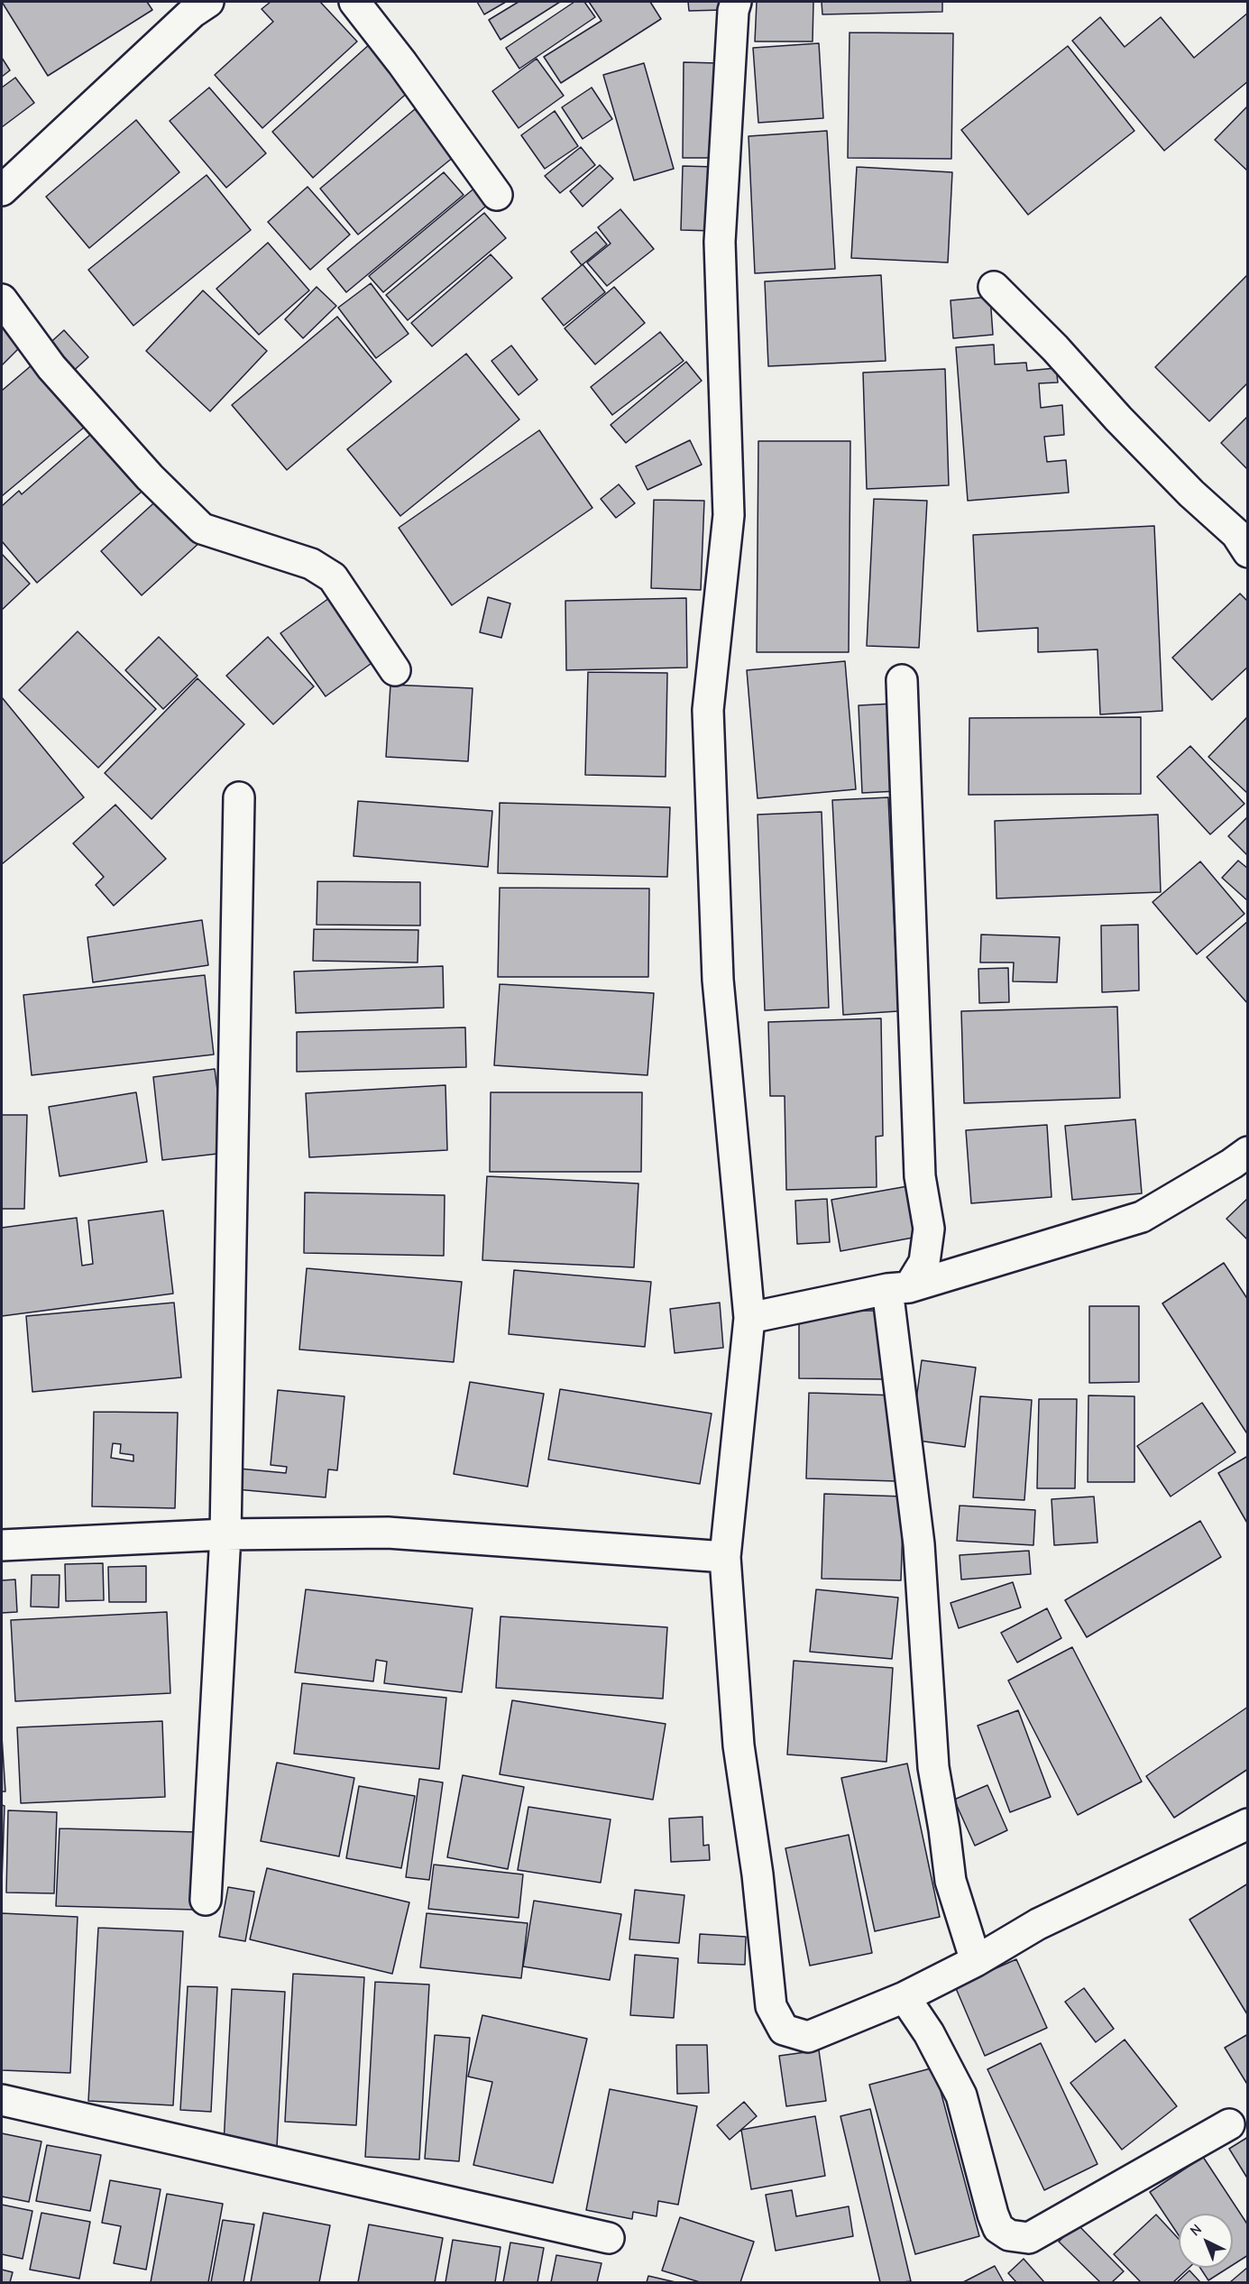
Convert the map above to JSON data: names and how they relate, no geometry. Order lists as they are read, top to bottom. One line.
{"north":"top left"}
